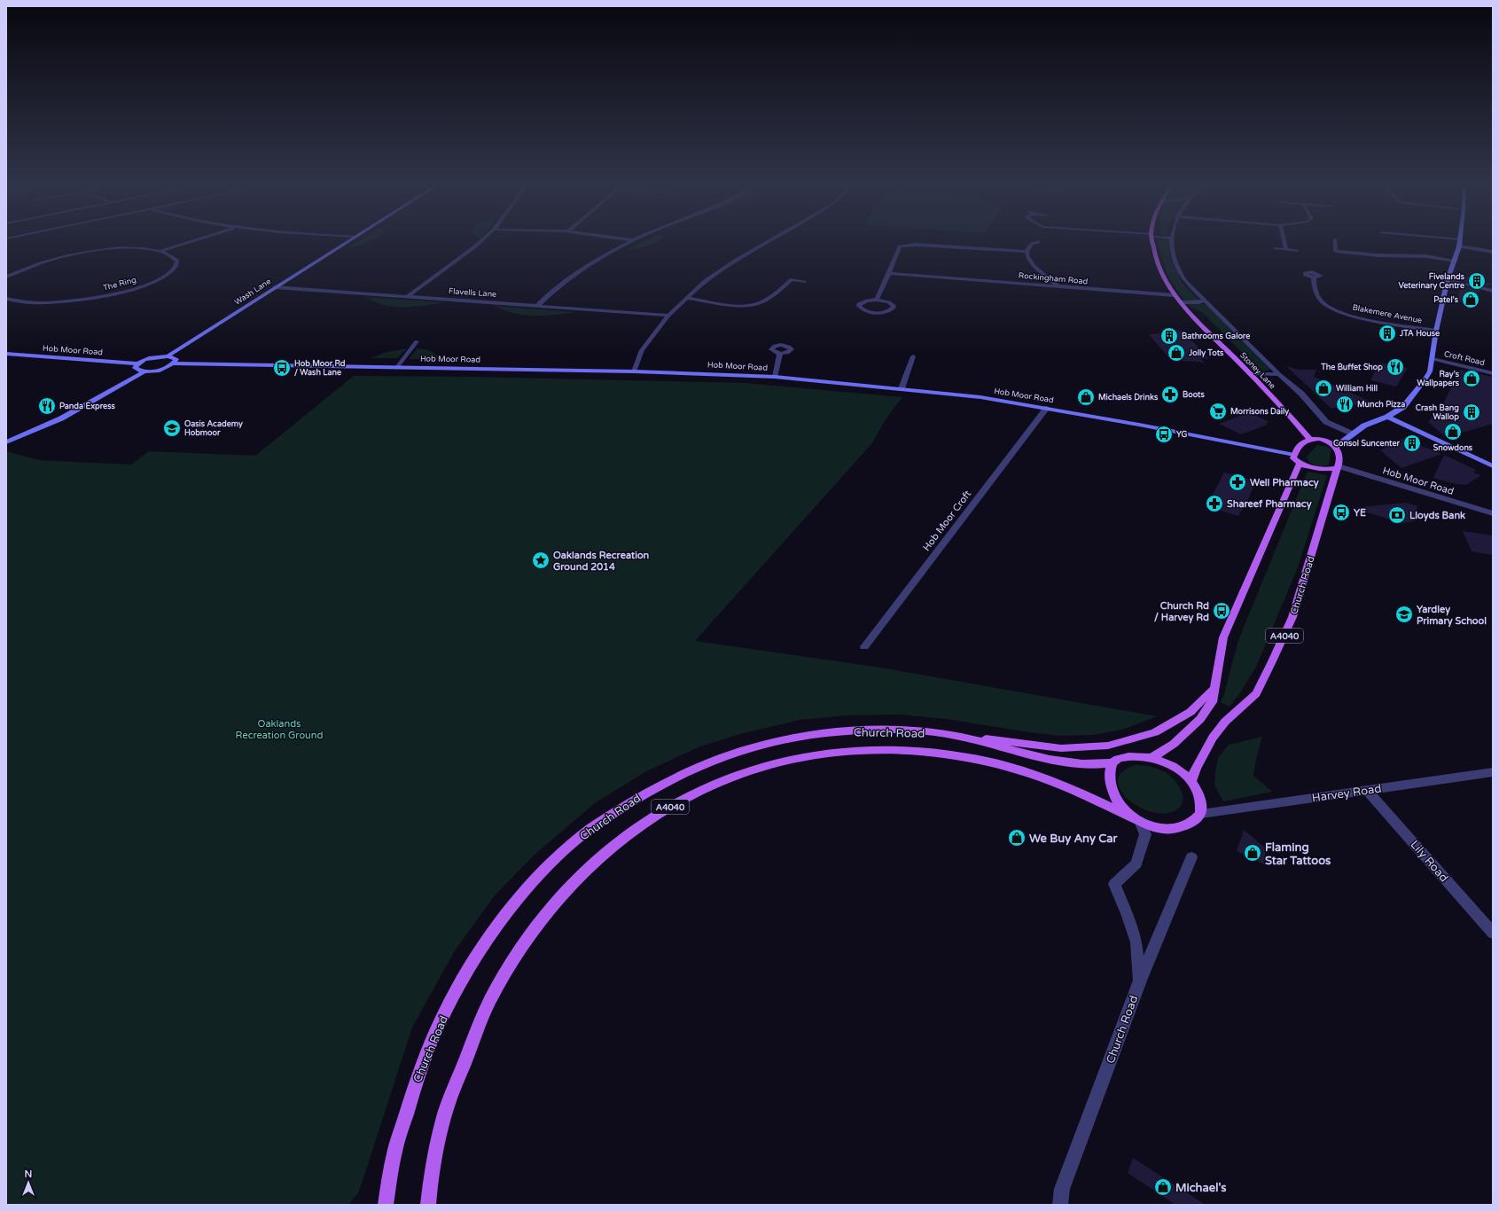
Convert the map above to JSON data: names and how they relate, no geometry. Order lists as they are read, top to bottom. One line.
{"streets":{"main road":["Stoney Lane","Church Road","A4040"],"street":["Rockingham Road","The Ring","Wash Lane","Flavells Lane","Blakemere Avenue","Hob Moor Road","Croft Road","Hob Moor Croft","Harvey Road","Lily Road"]},"crossings":[["Rockingham Road","Stoney Lane"],["Wash Lane","Flavells Lane"],["Wash Lane","Hob Moor Road"],["Hob Moor Road","Stoney Lane"],["Hob Moor Road","Hob Moor Croft"],["Hob Moor Road","Church Road"],["Stoney Lane","Church Road"],["Church Road","A4040"],["Church Road","Harvey Road"],["A4040","Harvey Road"],["Harvey Road","Lily Road"]],"parks":["Oaklands Recreation Ground"],"places":{"building":["Fivelands Veterinary Centre","JTA House","Bathrooms Galore","Crash Bang Wallop","Consol Suncenter"],"shop":["Patel's","Jolly Tots","Ray's Wallpapers","William Hill","Michaels Drinks","Snowdons","We Buy Any Car","Flaming Star Tattoos","Michael's"],"restaurant":["The Buffet Shop","Munch Pizza","Panda Express"],"bus stop":["Hob Moor Rd / Wash Lane","YG","YE","Church Rd / Harvey Rd"],"pharmacy":["Boots","Well Pharmacy","Shareef Pharmacy"],"supermarket":["Morrisons Daily"],"school or university":["Oasis Academy Hobmoor","Yardley Primary School"],"bank":["Lloyds Bank"],"place":["Oaklands Recreation Ground 2014"]},"north":"top"}
